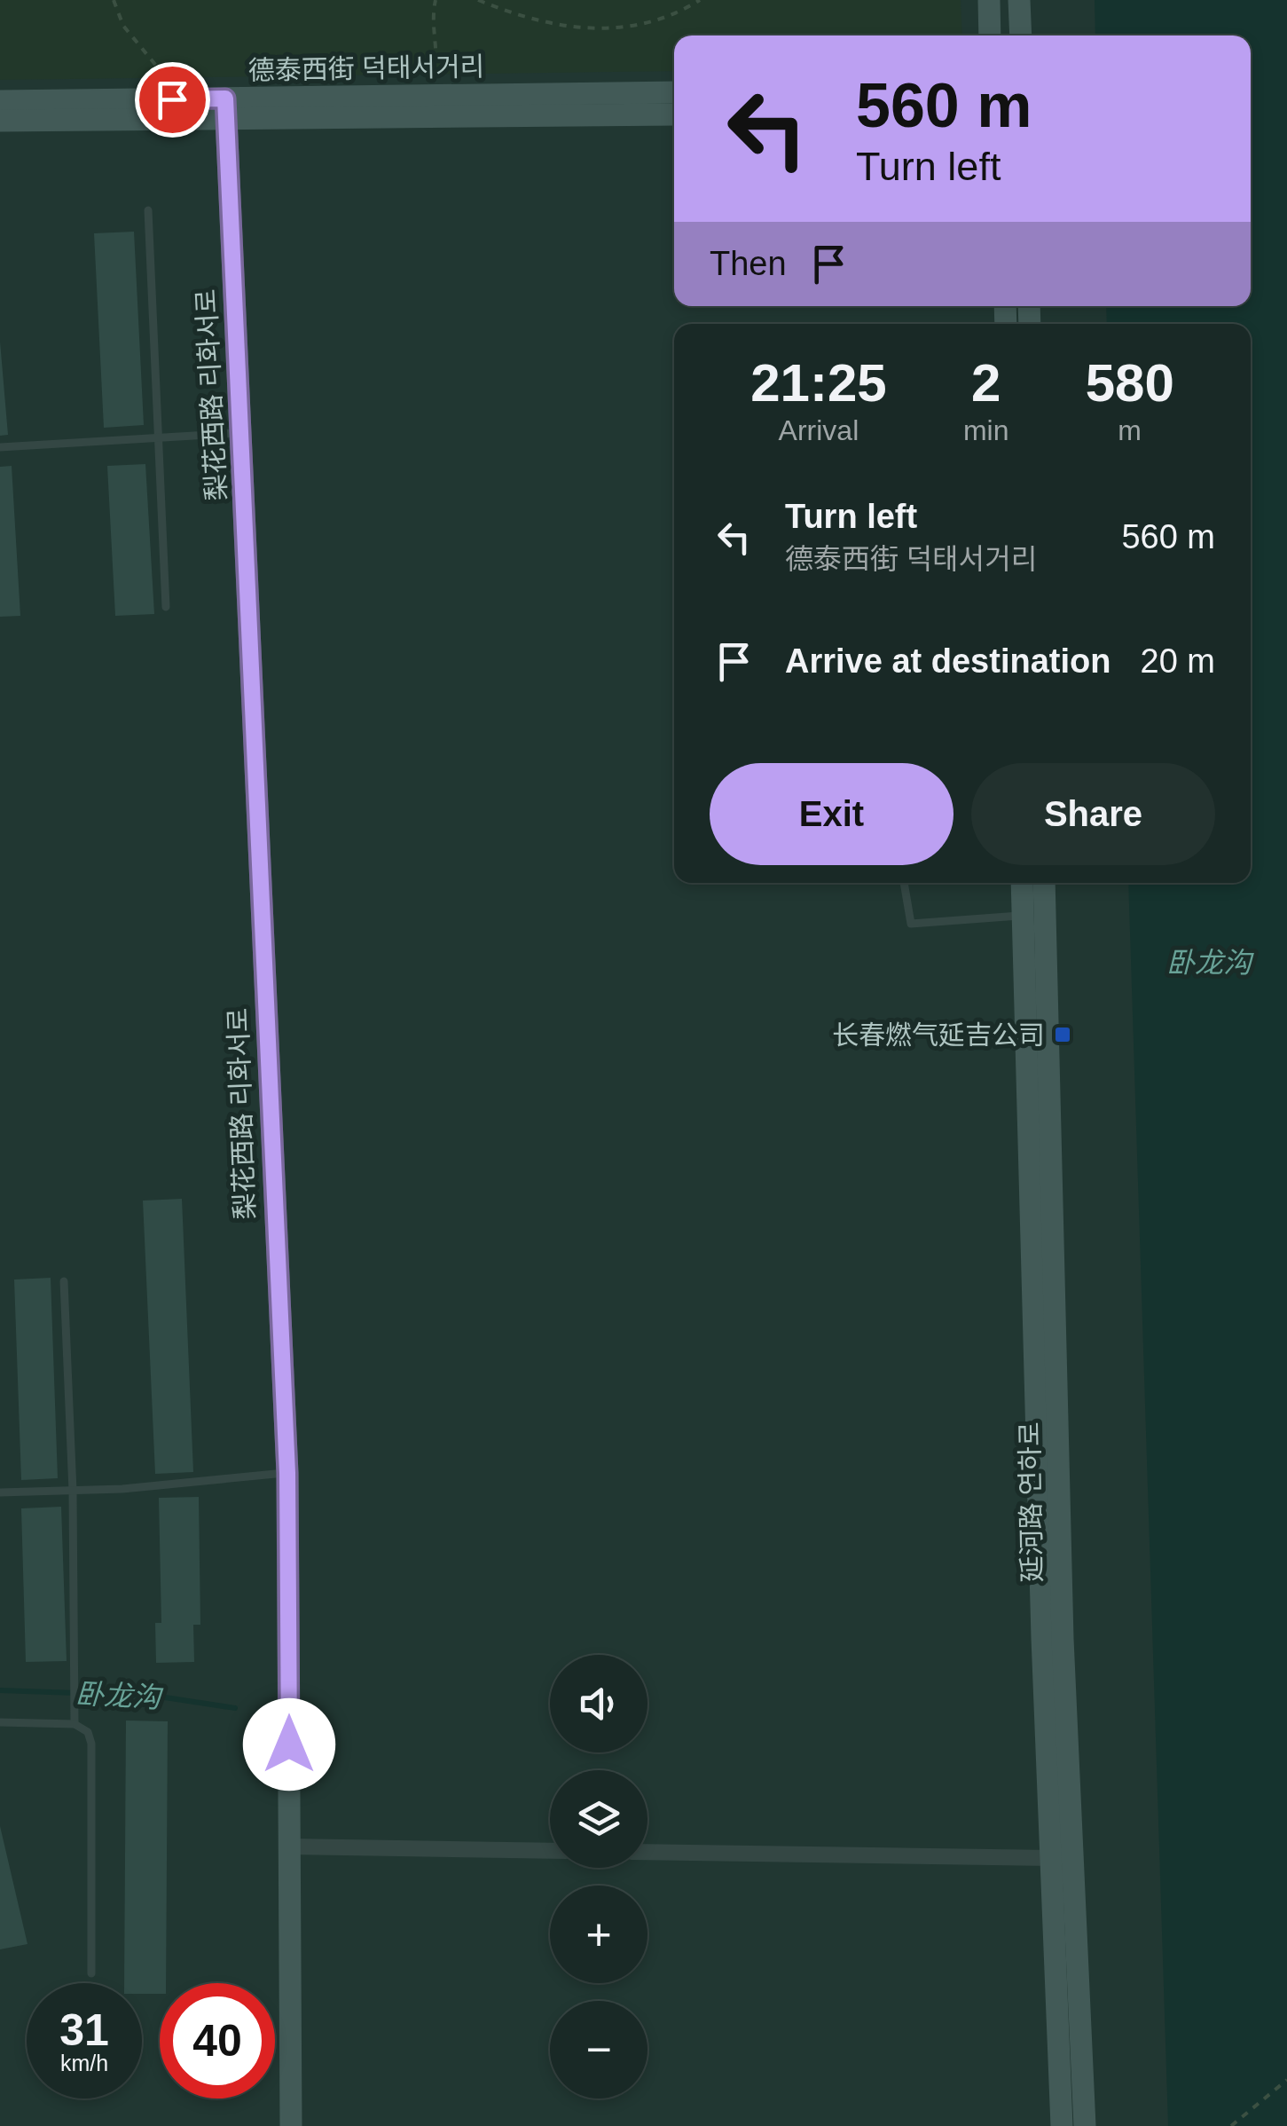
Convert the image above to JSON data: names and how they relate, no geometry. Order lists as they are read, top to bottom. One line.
{"streets":{"street":["德泰西街 덕태서거리","梨花西路 리화서로","延河路 연하로"]},"crossings":[["德泰西街 덕태서거리","梨花西路 리화서로"]],"water":["卧龙沟"],"places":{"transit":["长春燃气延吉公司"]},"page":{"turn":["560 m","Turn left"],"then":"Then","eta":["21:25","Arrival","2","min","580","m"],"list":[{"name":"Turn left","note":"德泰西街 덕태서거리","value":"560 m"},{"name":"Arrive at destination","value":"20 m"}],"buttons":["Exit","Share"],"map_buttons":["+","−"],"speed":"31 km/h","limit":"40"}}
